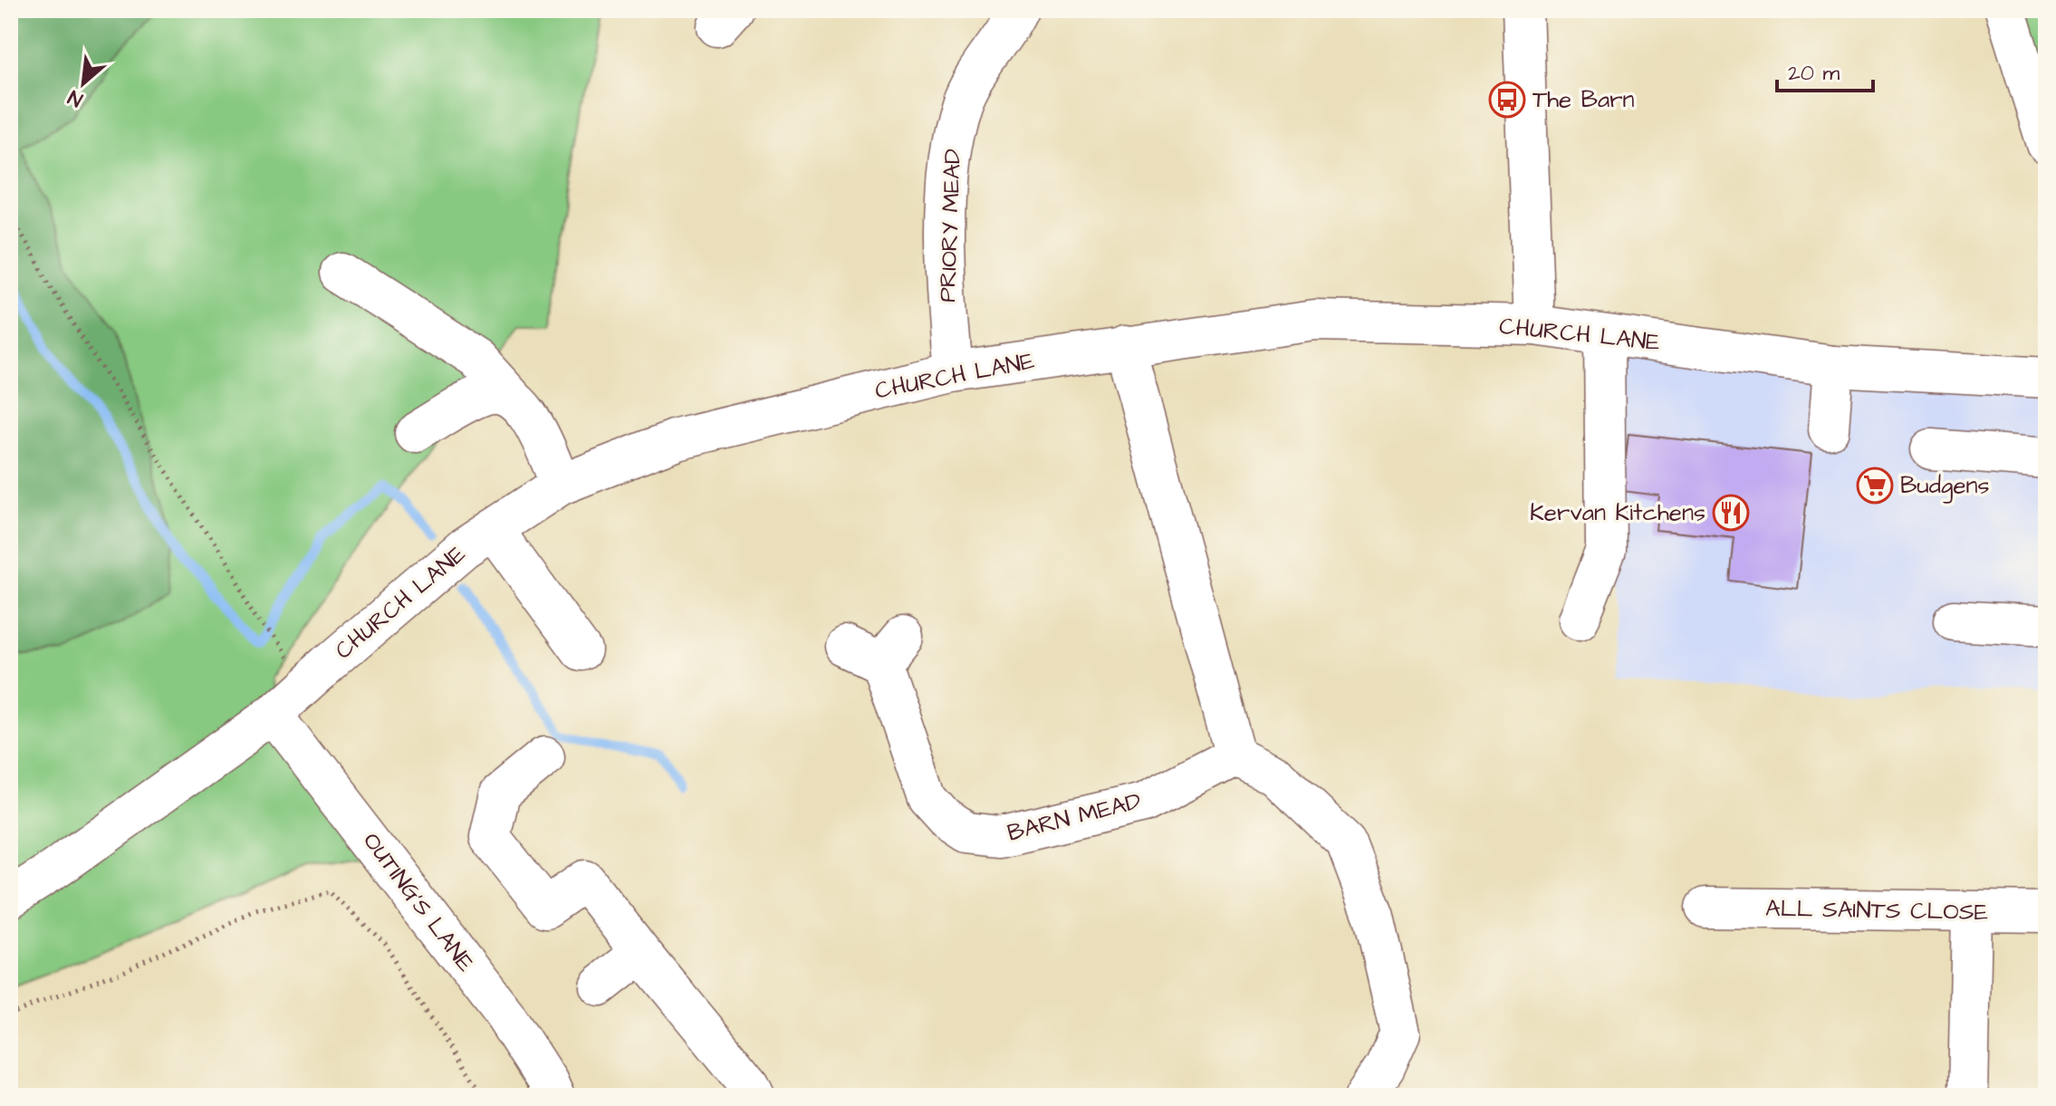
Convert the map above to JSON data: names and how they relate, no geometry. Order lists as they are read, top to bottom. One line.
{"streets":{"street":["PRIORY MEAD","CHURCH LANE","BARN MEAD","OUTING'S LANE","ALL SAINTS CLOSE"]},"crossings":[["PRIORY MEAD","CHURCH LANE"],["CHURCH LANE","OUTING'S LANE"]],"places":{"bus stop":["The Barn"],"supermarket":["Budgens"],"restaurant":["Kervan Kitchens"]},"scale_bar":"20 m","north":"bottom left"}
